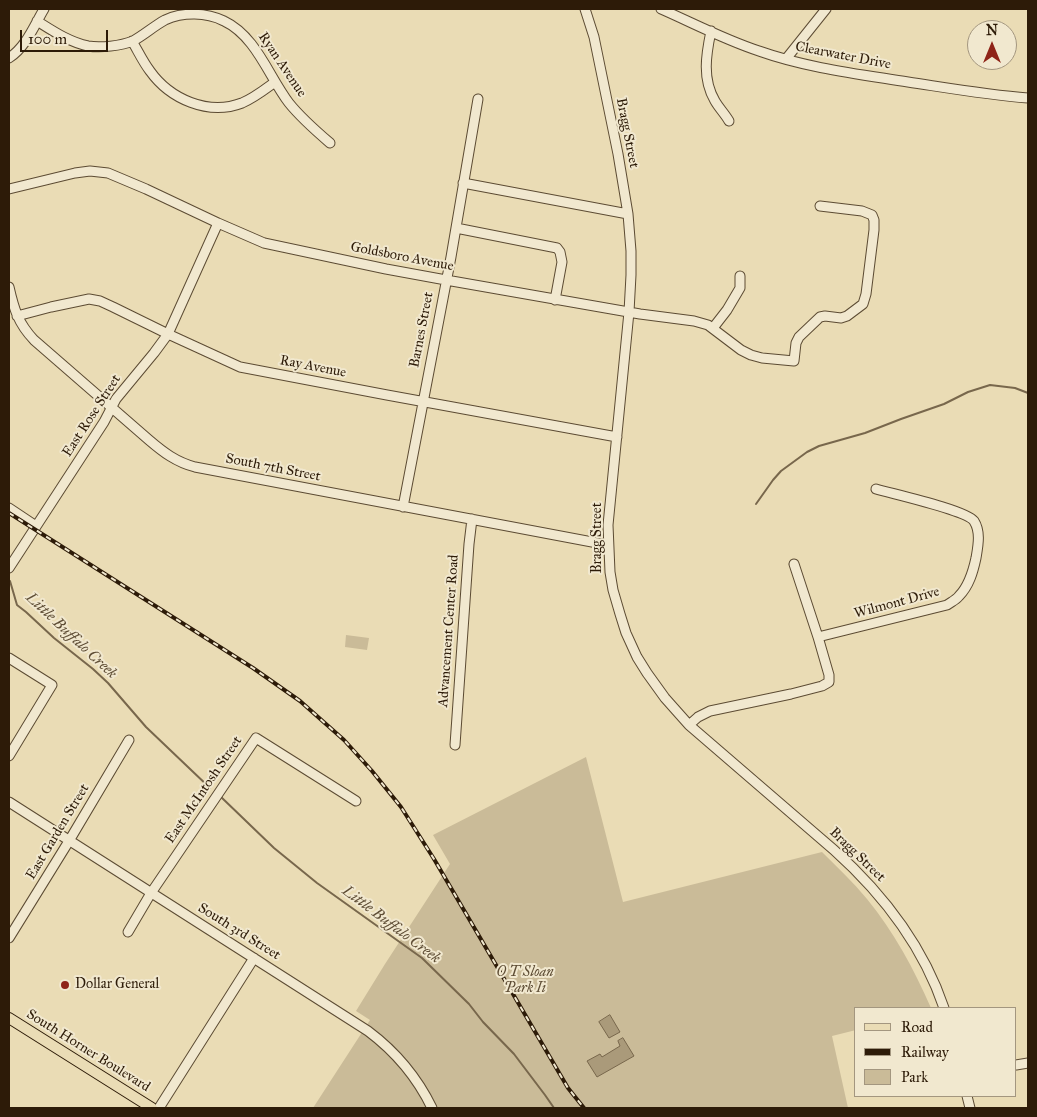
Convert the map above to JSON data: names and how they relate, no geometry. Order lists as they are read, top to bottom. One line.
{"streets":{"main road":["South Horner Boulevard"],"street":["Clearwater Drive","Ryan Avenue","Bragg Street","Goldsboro Avenue","Barnes Street","Ray Avenue","East Rose Street","South 7th Street","Wilmont Drive","Advancement Center Road","East McIntosh Street","East Garden Street","South 3rd Street"]},"crossings":[["Bragg Street","Goldsboro Avenue"],["Bragg Street","Ray Avenue"],["Bragg Street","South 7th Street"],["Goldsboro Avenue","Barnes Street"],["Goldsboro Avenue","East Rose Street"],["Barnes Street","Ray Avenue"],["Barnes Street","South 7th Street"],["Ray Avenue","East Rose Street"],["Ray Avenue","South 7th Street"],["East Rose Street","South 7th Street"],["South 7th Street","Advancement Center Road"],["East McIntosh Street","South 3rd Street"],["East Garden Street","South 3rd Street"]],"water":["Little Buffalo Creek"],"parks":["O T Sloan Park Ii"],"places":["Dollar General"],"legend":["Road","Railway","Park"],"scale_bar":"100 m","north":"top"}
